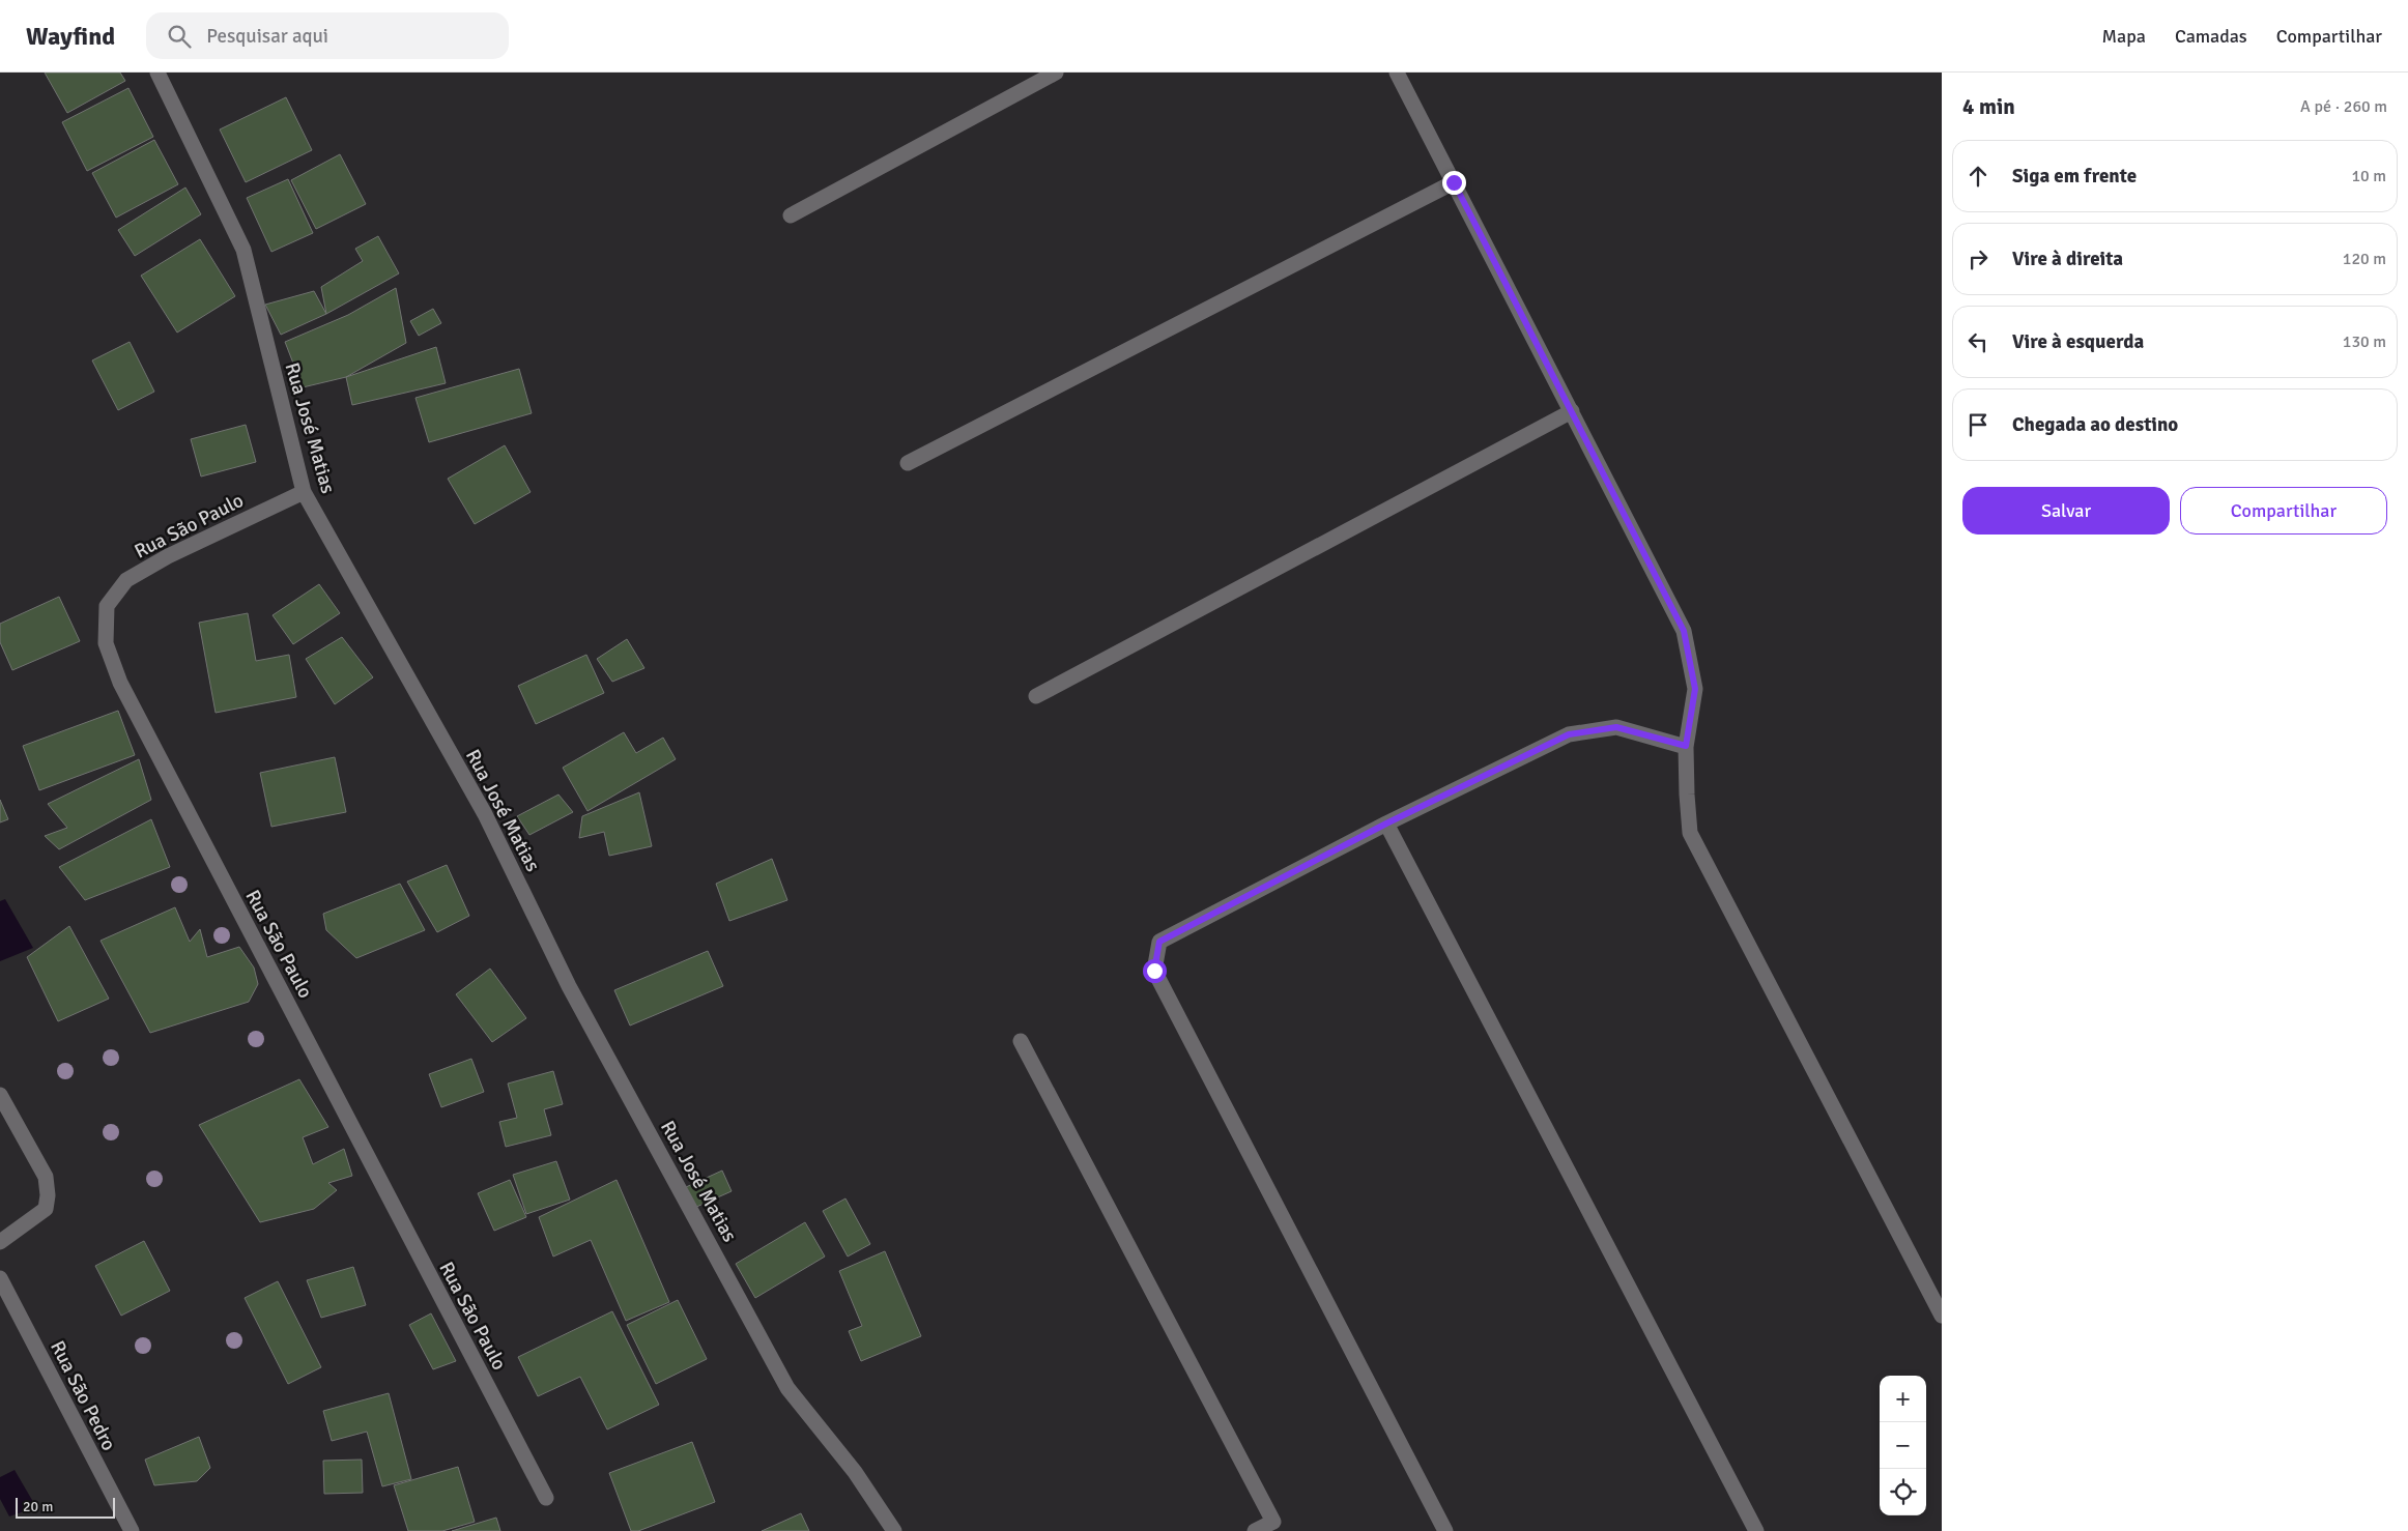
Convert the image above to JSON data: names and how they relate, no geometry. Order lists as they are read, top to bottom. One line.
{"streets":{"street":["Rua José Matias","Rua São Paulo","Rua São Pedro"]},"crossings":[["Rua José Matias","Rua São Paulo"]],"scale_bar":"20 m","page":{"header":"Wayfind","search":"Pesquisar aqui","nav":["Mapa","Camadas","Compartilhar"],"heading":["4 min","A pé · 260 m"],"list":[["Siga em frente","10 m"],["Vire à direita","120 m"],["Vire à esquerda","130 m"],"Chegada ao destino"],"buttons":["Salvar","Compartilhar"],"map_buttons":["+","−"],"scale":"20 m"}}
